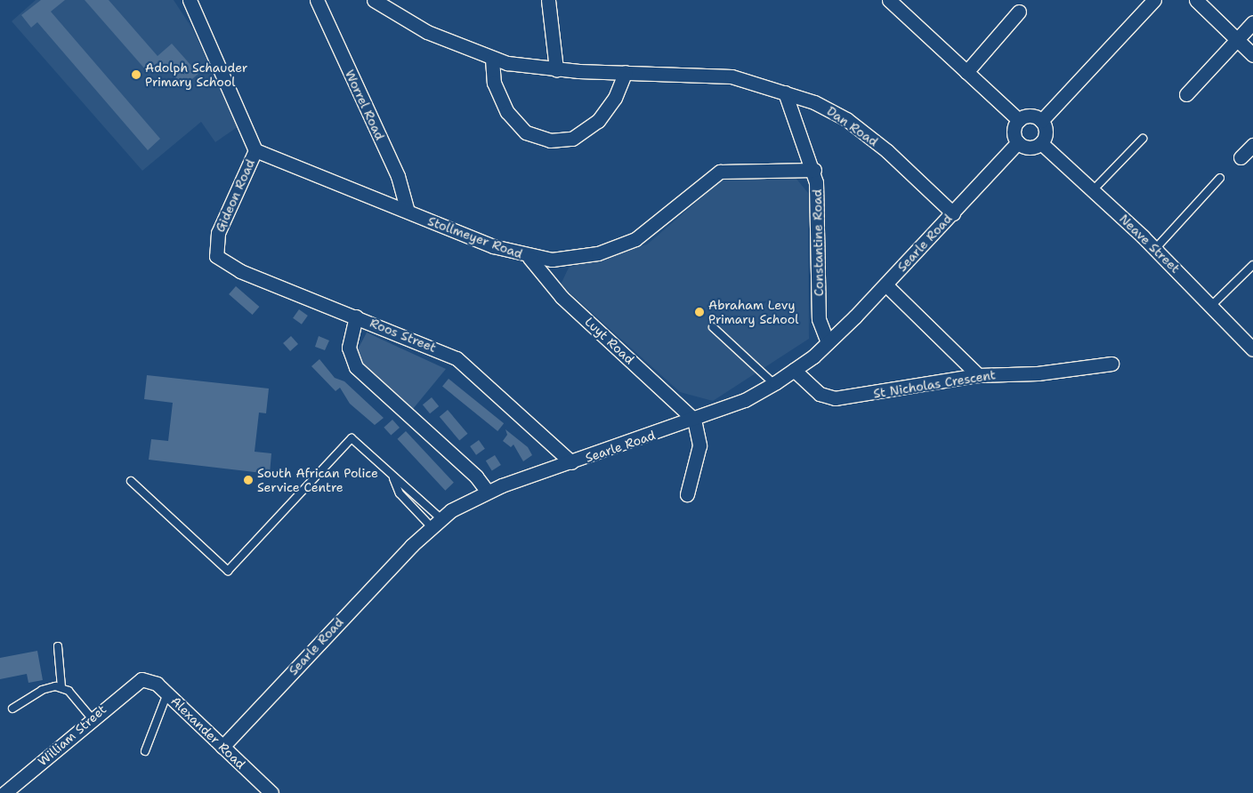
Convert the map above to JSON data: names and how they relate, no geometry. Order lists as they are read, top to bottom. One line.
{"streets":{"street":["Worrel Road","Dan Road","Gideon Road","Stollmeyer Road","Constantine Road","Searle Road","Neave Street","Roos Street","Luyt Road","St Nicholas Crescent","Alexander Road","William Street"]},"crossings":[["Worrel Road","Stollmeyer Road"],["Dan Road","Constantine Road"],["Dan Road","Searle Road"],["Gideon Road","Stollmeyer Road"],["Gideon Road","Roos Street"],["Stollmeyer Road","Constantine Road"],["Stollmeyer Road","Luyt Road"],["Constantine Road","Searle Road"],["Searle Road","Neave Street"],["Searle Road","Roos Street"],["Searle Road","Luyt Road"],["Searle Road","St Nicholas Crescent"],["Searle Road","Alexander Road"],["Alexander Road","William Street"]],"places":["Adolph Schauder Primary School","Abraham Levy Primary School","South African Police Service Centre"]}
